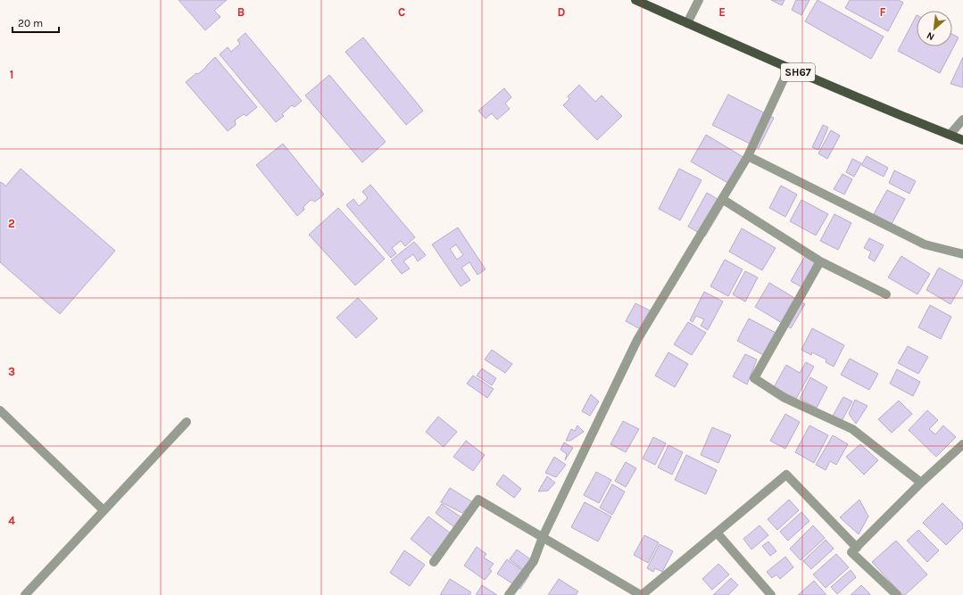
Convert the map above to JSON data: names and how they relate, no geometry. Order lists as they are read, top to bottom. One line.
{"streets":{"main road":["SH67"]},"scale_bar":"20 m","north":"bottom left","grid":{"columns":["B","C","D","E","F"],"rows":["1","2","3","4"]}}
